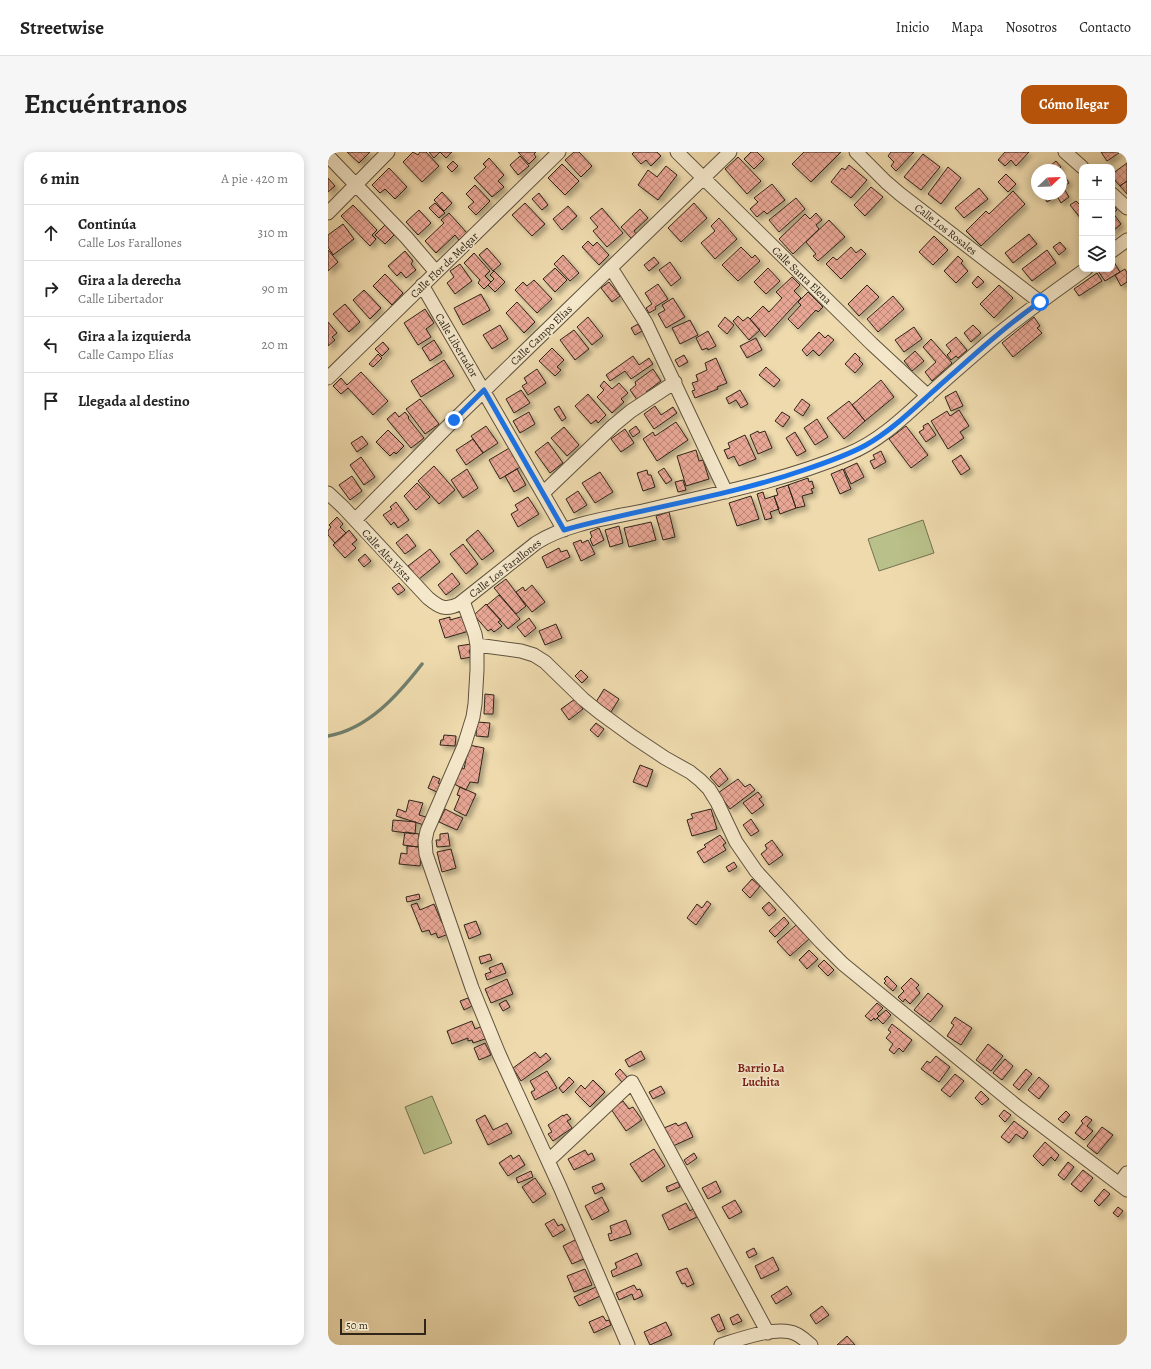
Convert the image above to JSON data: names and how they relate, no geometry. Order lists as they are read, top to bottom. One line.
{"streets":{"street":["Calle Los Rosales","Calle Flor de Melgar","Calle Santa Elena","Calle Campo Elías","Calle Libertador","Calle Alta Vista","Calle Los Farallones"]},"crossings":[["Calle Los Rosales","Calle Los Farallones"],["Calle Flor de Melgar","Calle Libertador"],["Calle Santa Elena","Calle Campo Elías"],["Calle Santa Elena","Calle Los Farallones"],["Calle Campo Elías","Calle Libertador"],["Calle Campo Elías","Calle Alta Vista"],["Calle Libertador","Calle Los Farallones"],["Calle Alta Vista","Calle Los Farallones"]],"districts":["Barrio La Luchita"],"scale_bar":"50 m","north":"top right","page":{"header":"Streetwise","nav":["Inicio","Mapa","Nosotros","Contacto"],"title":"Encuéntranos","buttons":"Cómo llegar","heading":["6 min","A pie · 420 m"],"map_buttons":["+","−"],"list":[["Continúa","Calle Los Farallones","310 m"],["Gira a la derecha","Calle Libertador","90 m"],["Gira a la izquierda","Calle Campo Elías","20 m"],"Llegada al destino"],"scale":"50 m"}}
